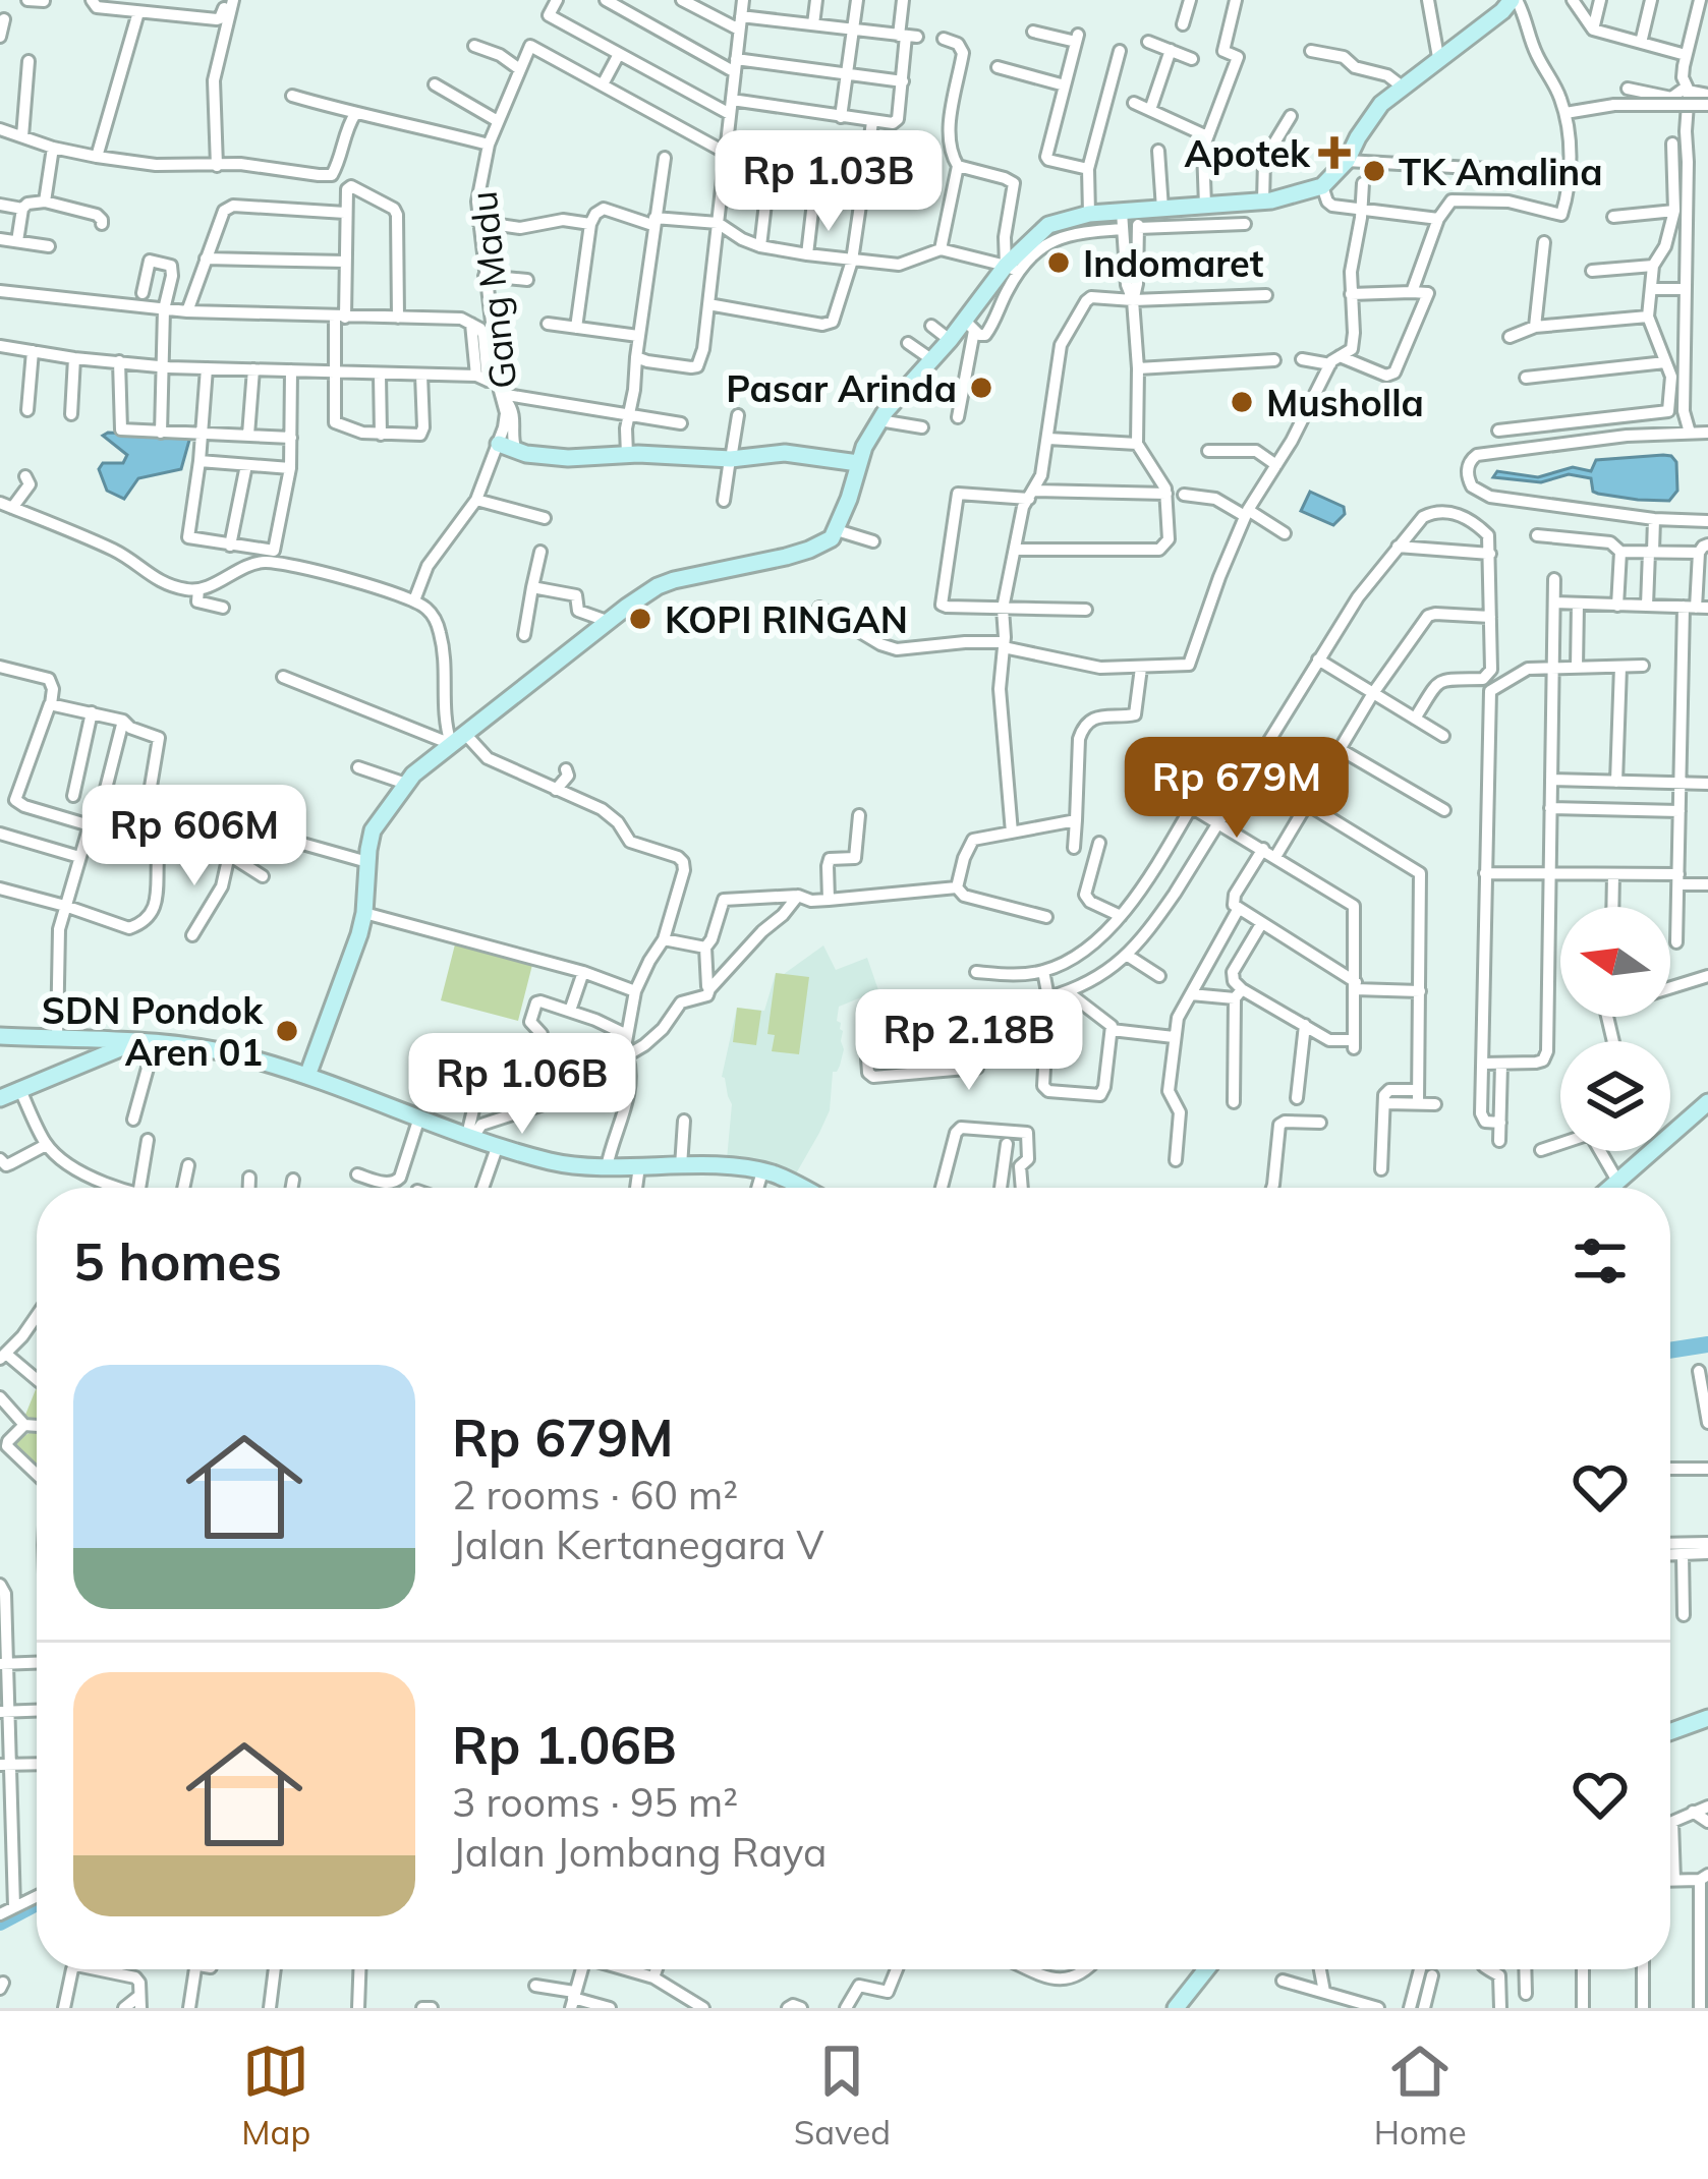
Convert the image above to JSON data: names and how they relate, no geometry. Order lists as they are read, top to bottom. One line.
{"streets":{"street":["Gang Madu"]},"places":{"health":["Apotek"],"other":["TK Amalina","Indomaret","Pasar Arinda","Musholla","KOPI RINGAN","SDN Pondok Aren 01"]},"north":"left","page":{"price":["Rp 1.03B","Rp 679M","Rp 606M","Rp 2.18B","Rp 1.06B"],"heading":"5 homes","list":[{"name":"Rp 679M","note":"2 rooms · 60 m² · Jalan Kertanegara V"},{"name":"Rp 1.06B","note":"3 rooms · 95 m² · Jalan Jombang Raya"}],"tabs":["Map","Saved","Home"]}}
